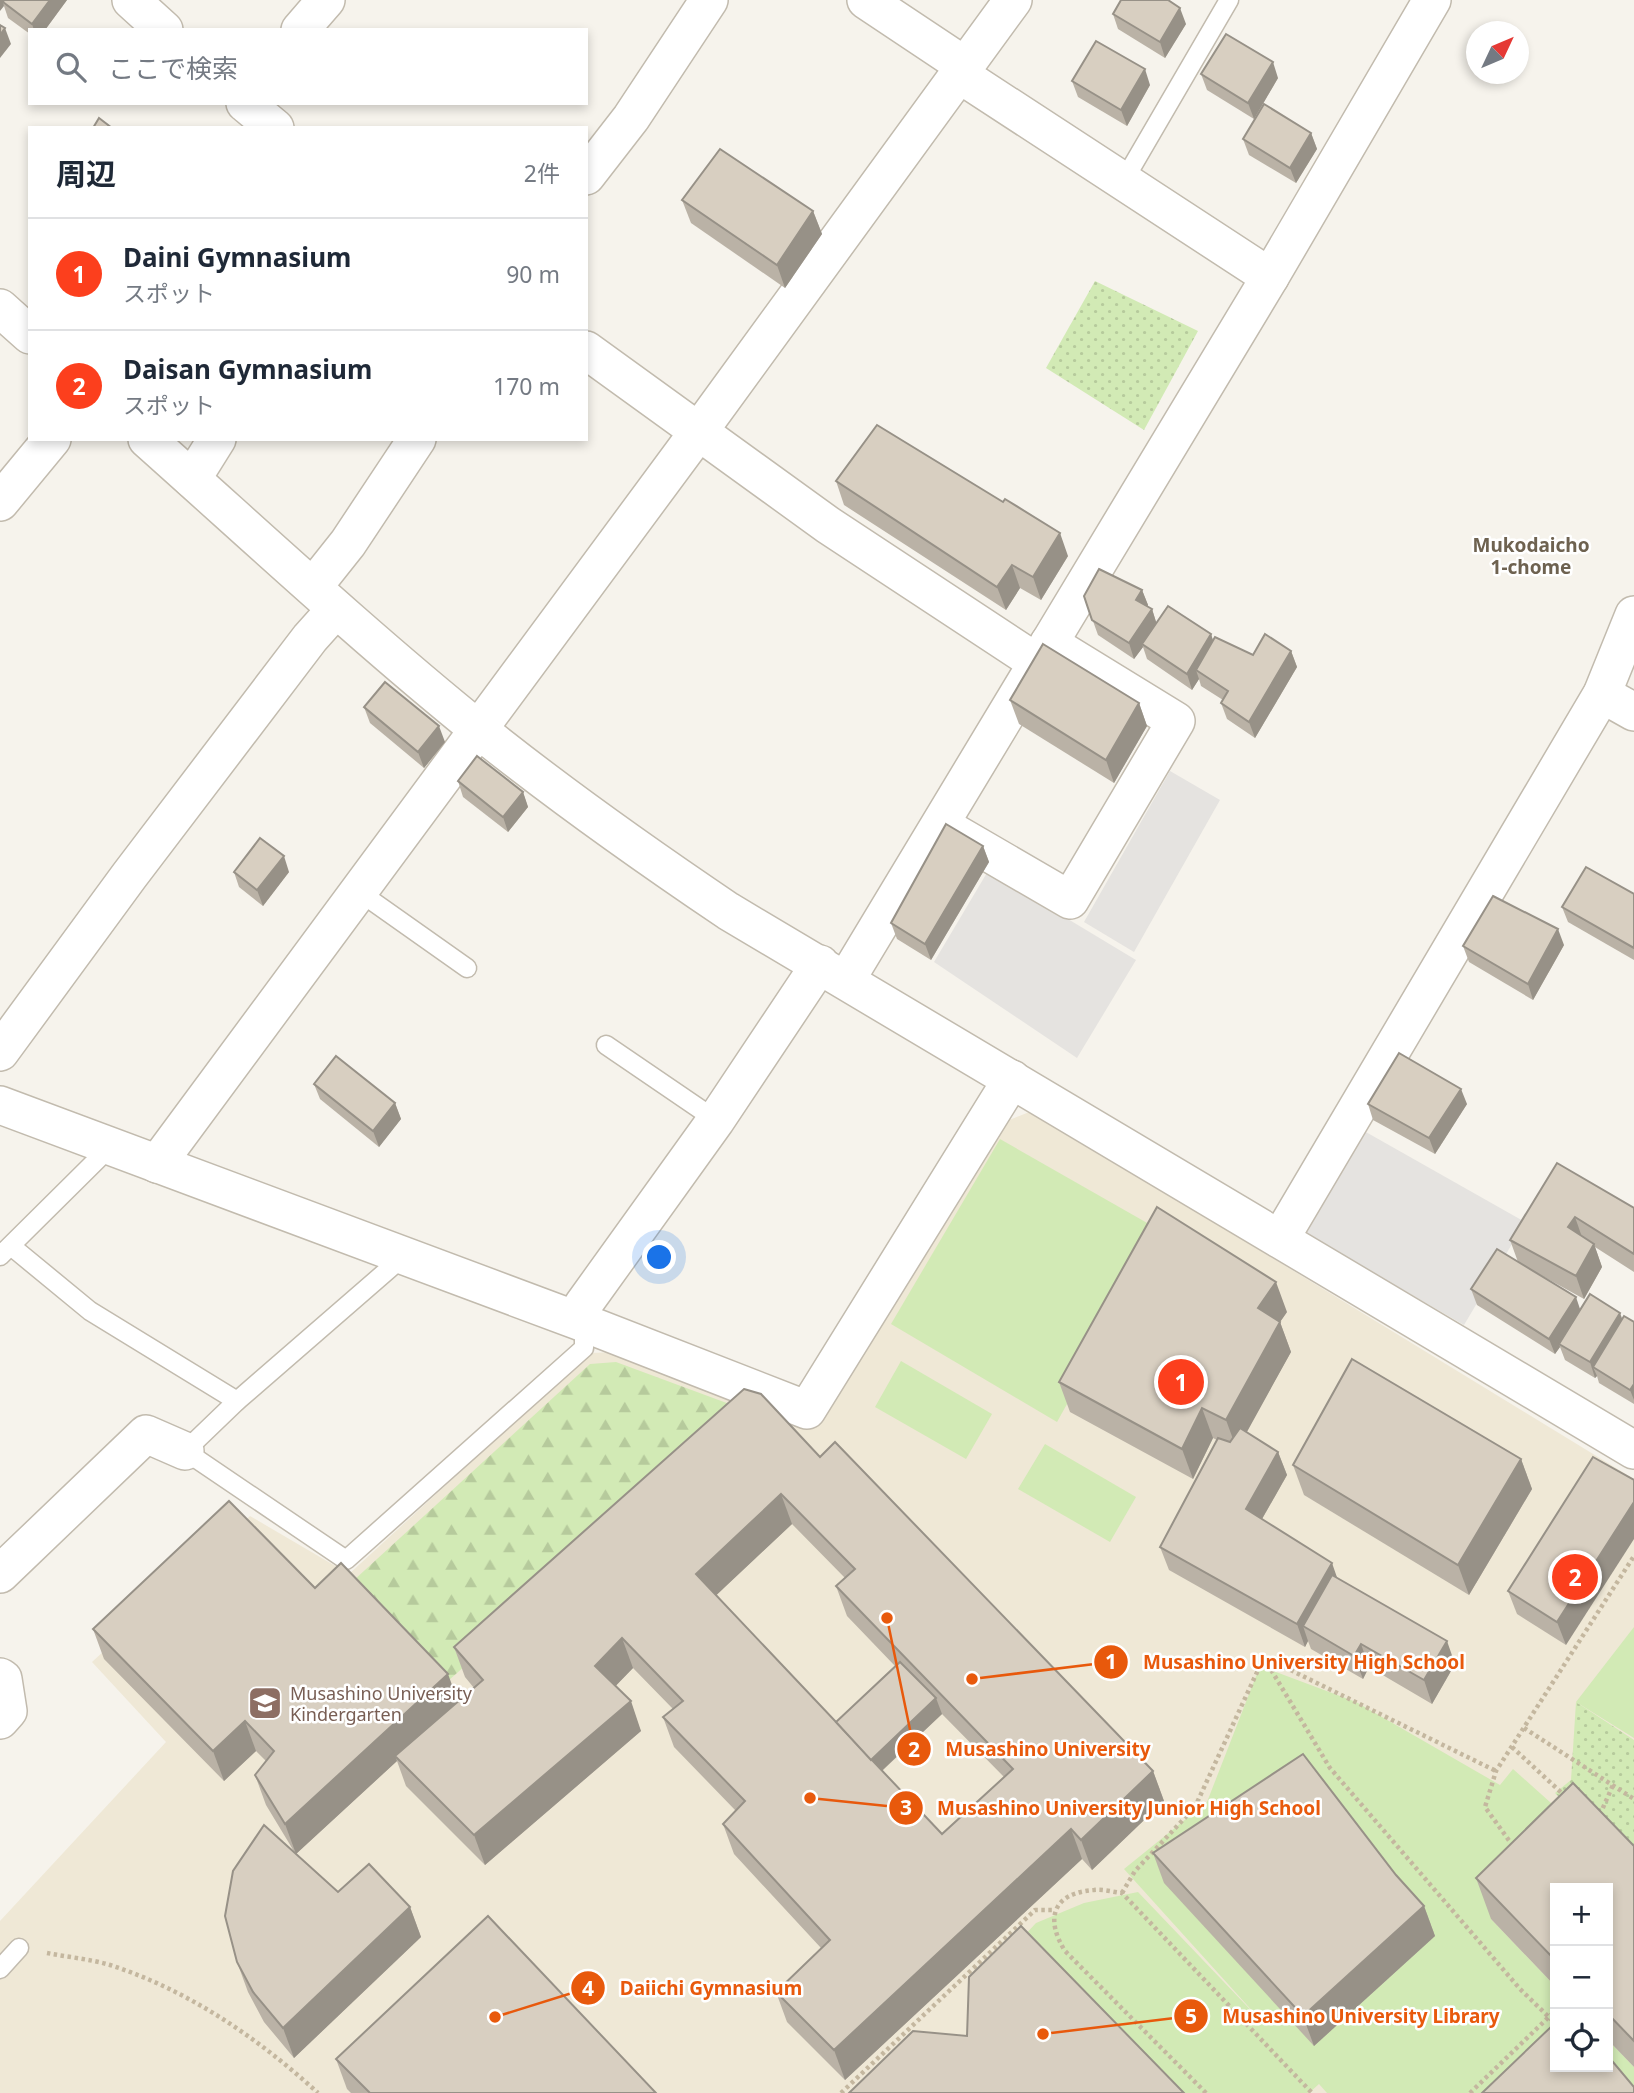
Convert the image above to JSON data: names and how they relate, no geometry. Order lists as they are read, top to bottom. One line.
{"districts":["Mukodaicho 1-chome"],"places":{"other":["Musashino University","Musashino University High School","Musashino University Junior High School","Daiichi Gymnasium","Musashino University Library"],"school or university":["Musashino University Kindergarten"]},"north":"top right","page":{"search":"ここで検索","heading":["周辺","2件"],"list":[{"mark":"1","name":"Daini Gymnasium","note":"スポット","value":"90 m"},{"mark":"2","name":"Daisan Gymnasium","note":"スポット","value":"170 m"}],"pins":["1","2"],"map_buttons":["+","−"]}}
